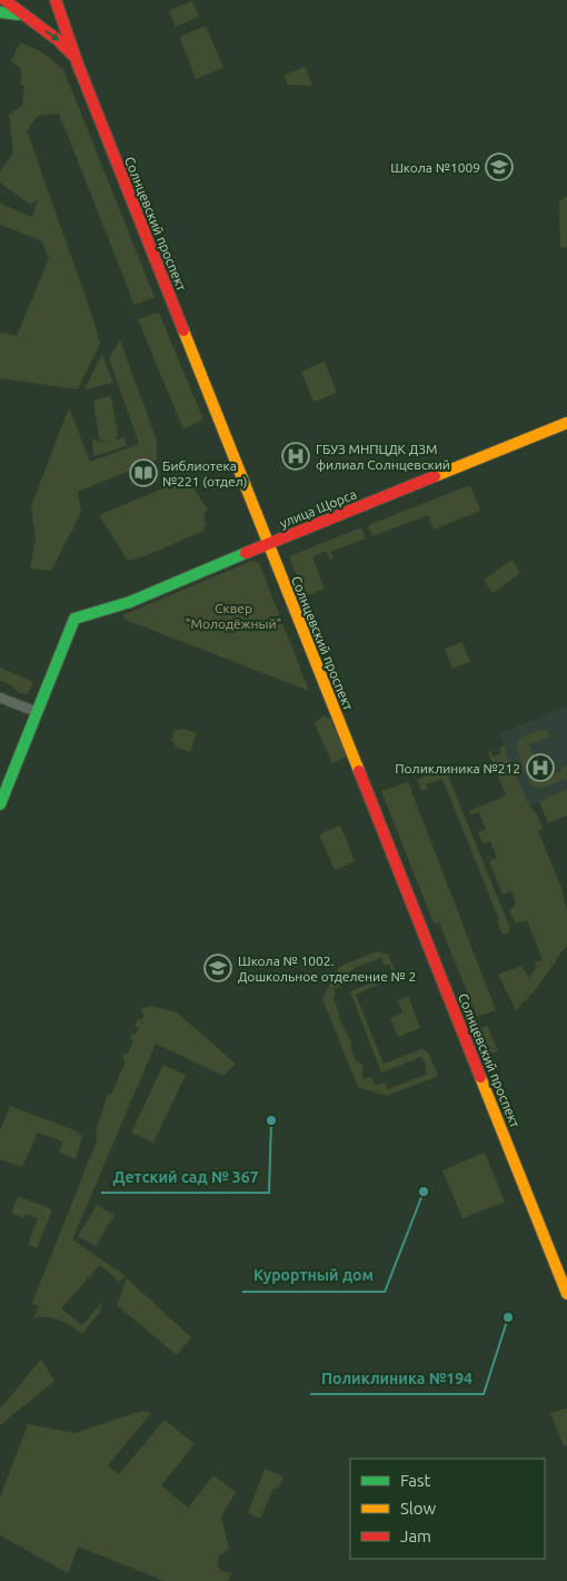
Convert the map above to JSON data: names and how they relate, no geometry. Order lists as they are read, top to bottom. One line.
{"streets":{"street":["Солнцевский проспект","улица Щорса"]},"crossings":[["Солнцевский проспект","улица Щорса"]],"parks":["Сквер \"Молодёжный\""],"places":{"school or university":["Школа №1009","Школа № 1002. Дошкольное отделение № 2"],"hospital":["ГБУЗ МНПЦДК ДЗМ филиал Солнцевский","Поликлиника №212"],"library":["Библиотека №221 (отдел)"],"other":["Детский сад № 367","Курортный дом","Поликлиника №194"]},"legend":["Fast","Slow","Jam"]}
